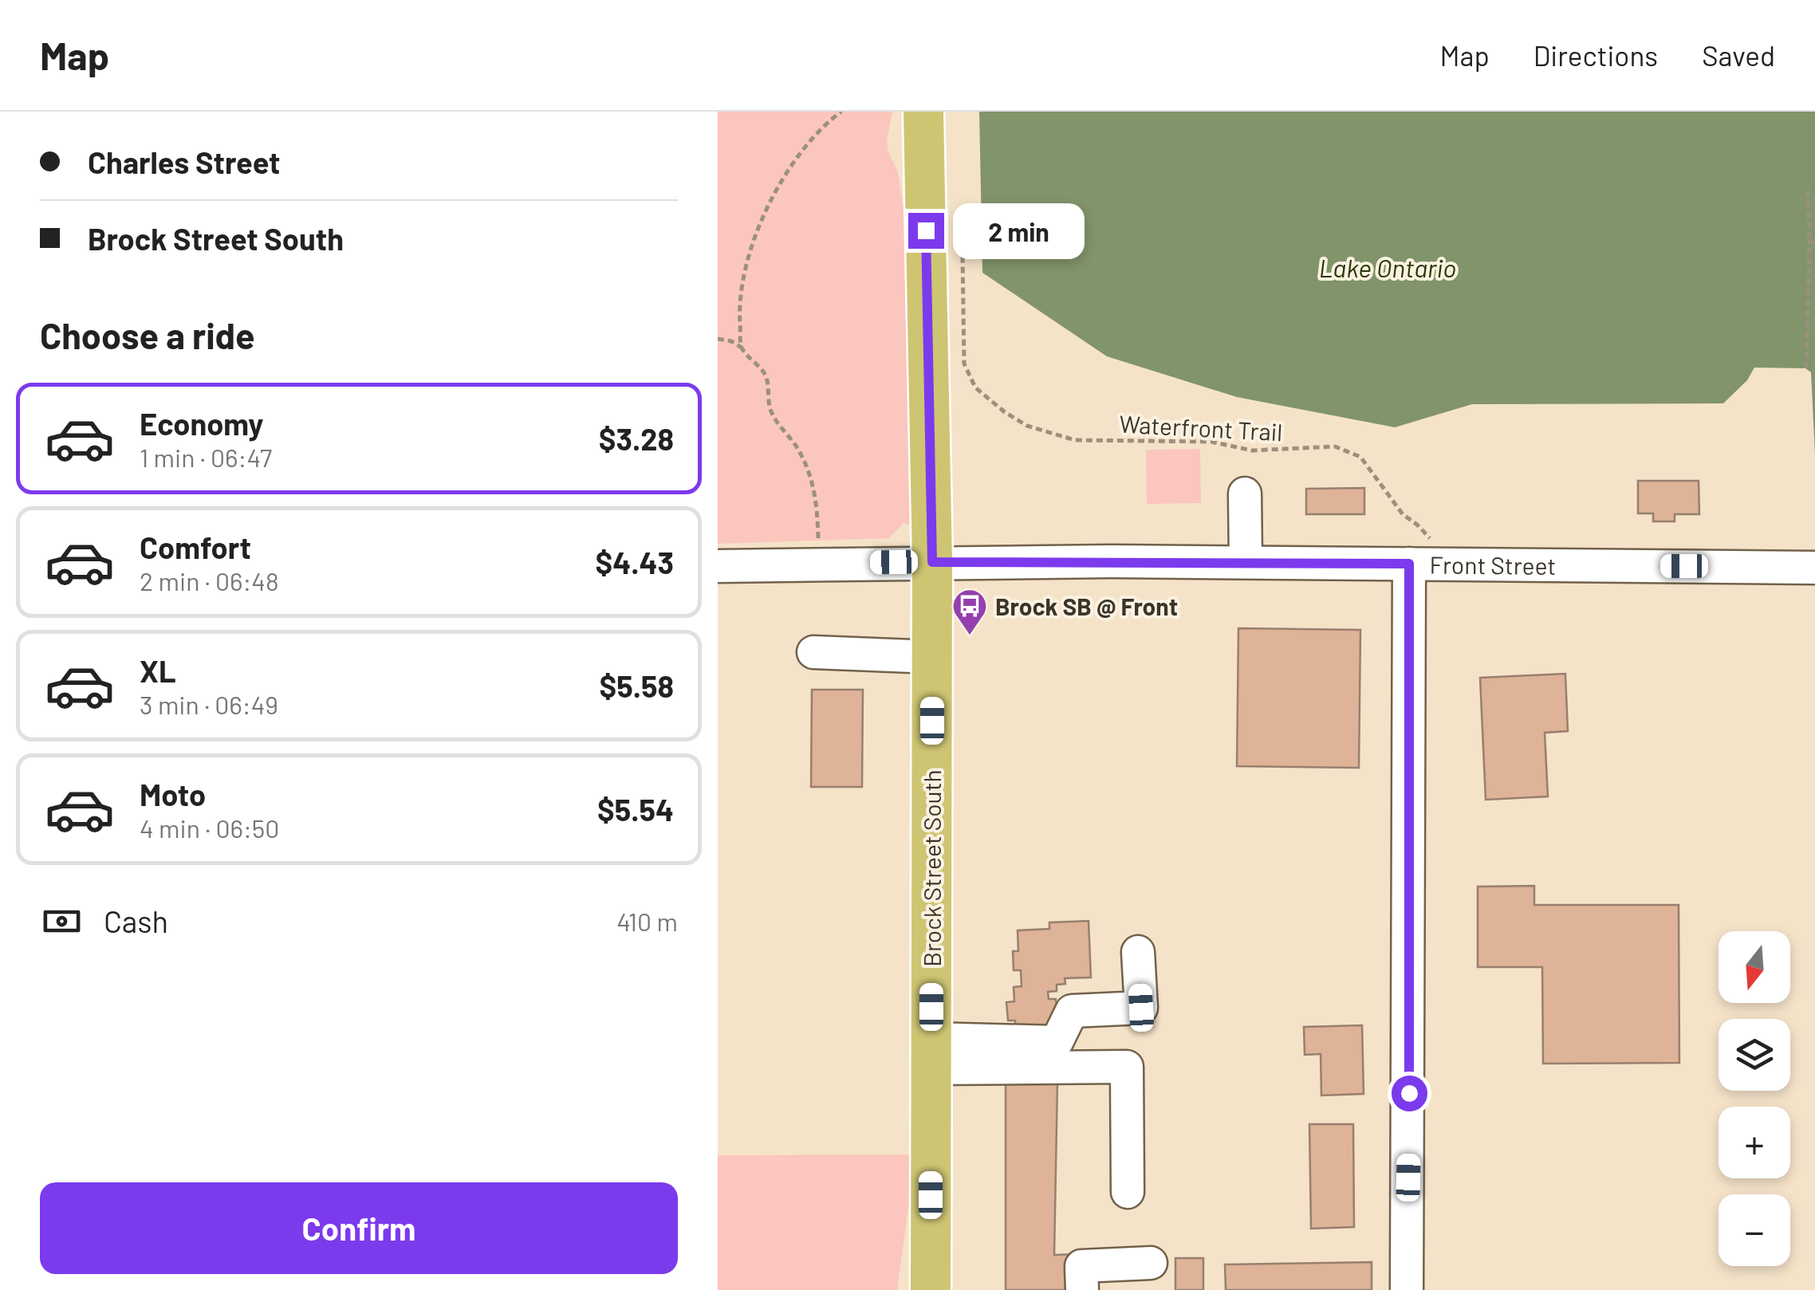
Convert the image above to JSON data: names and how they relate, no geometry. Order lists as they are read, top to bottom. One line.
{"streets":{"main road":["Brock Street South"],"street":["Front Street"],"path":["Waterfront Trail"]},"crossings":[["Waterfront Trail","Front Street"],["Front Street","Brock Street South"]],"water":["Lake Ontario"],"places":{"bus stop":["Brock SB @ Front"]},"north":"bottom","page":{"header":"Map","nav":["Map","Directions","Saved"],"banner":["Charles Street","Brock Street South"],"bubble":"2 min","heading":"Choose a ride","list":[{"name":"Economy","note":"1 min · 06:47","value":"$3.28"},{"name":"Comfort","note":"2 min · 06:48","value":"$4.43"},{"name":"XL","note":"3 min · 06:49","value":"$5.58"},{"name":"Moto","note":"4 min · 06:50","value":"$5.54"}],"pay":["Cash","410 m"],"map_buttons":["+","−"],"buttons":"Confirm"}}
